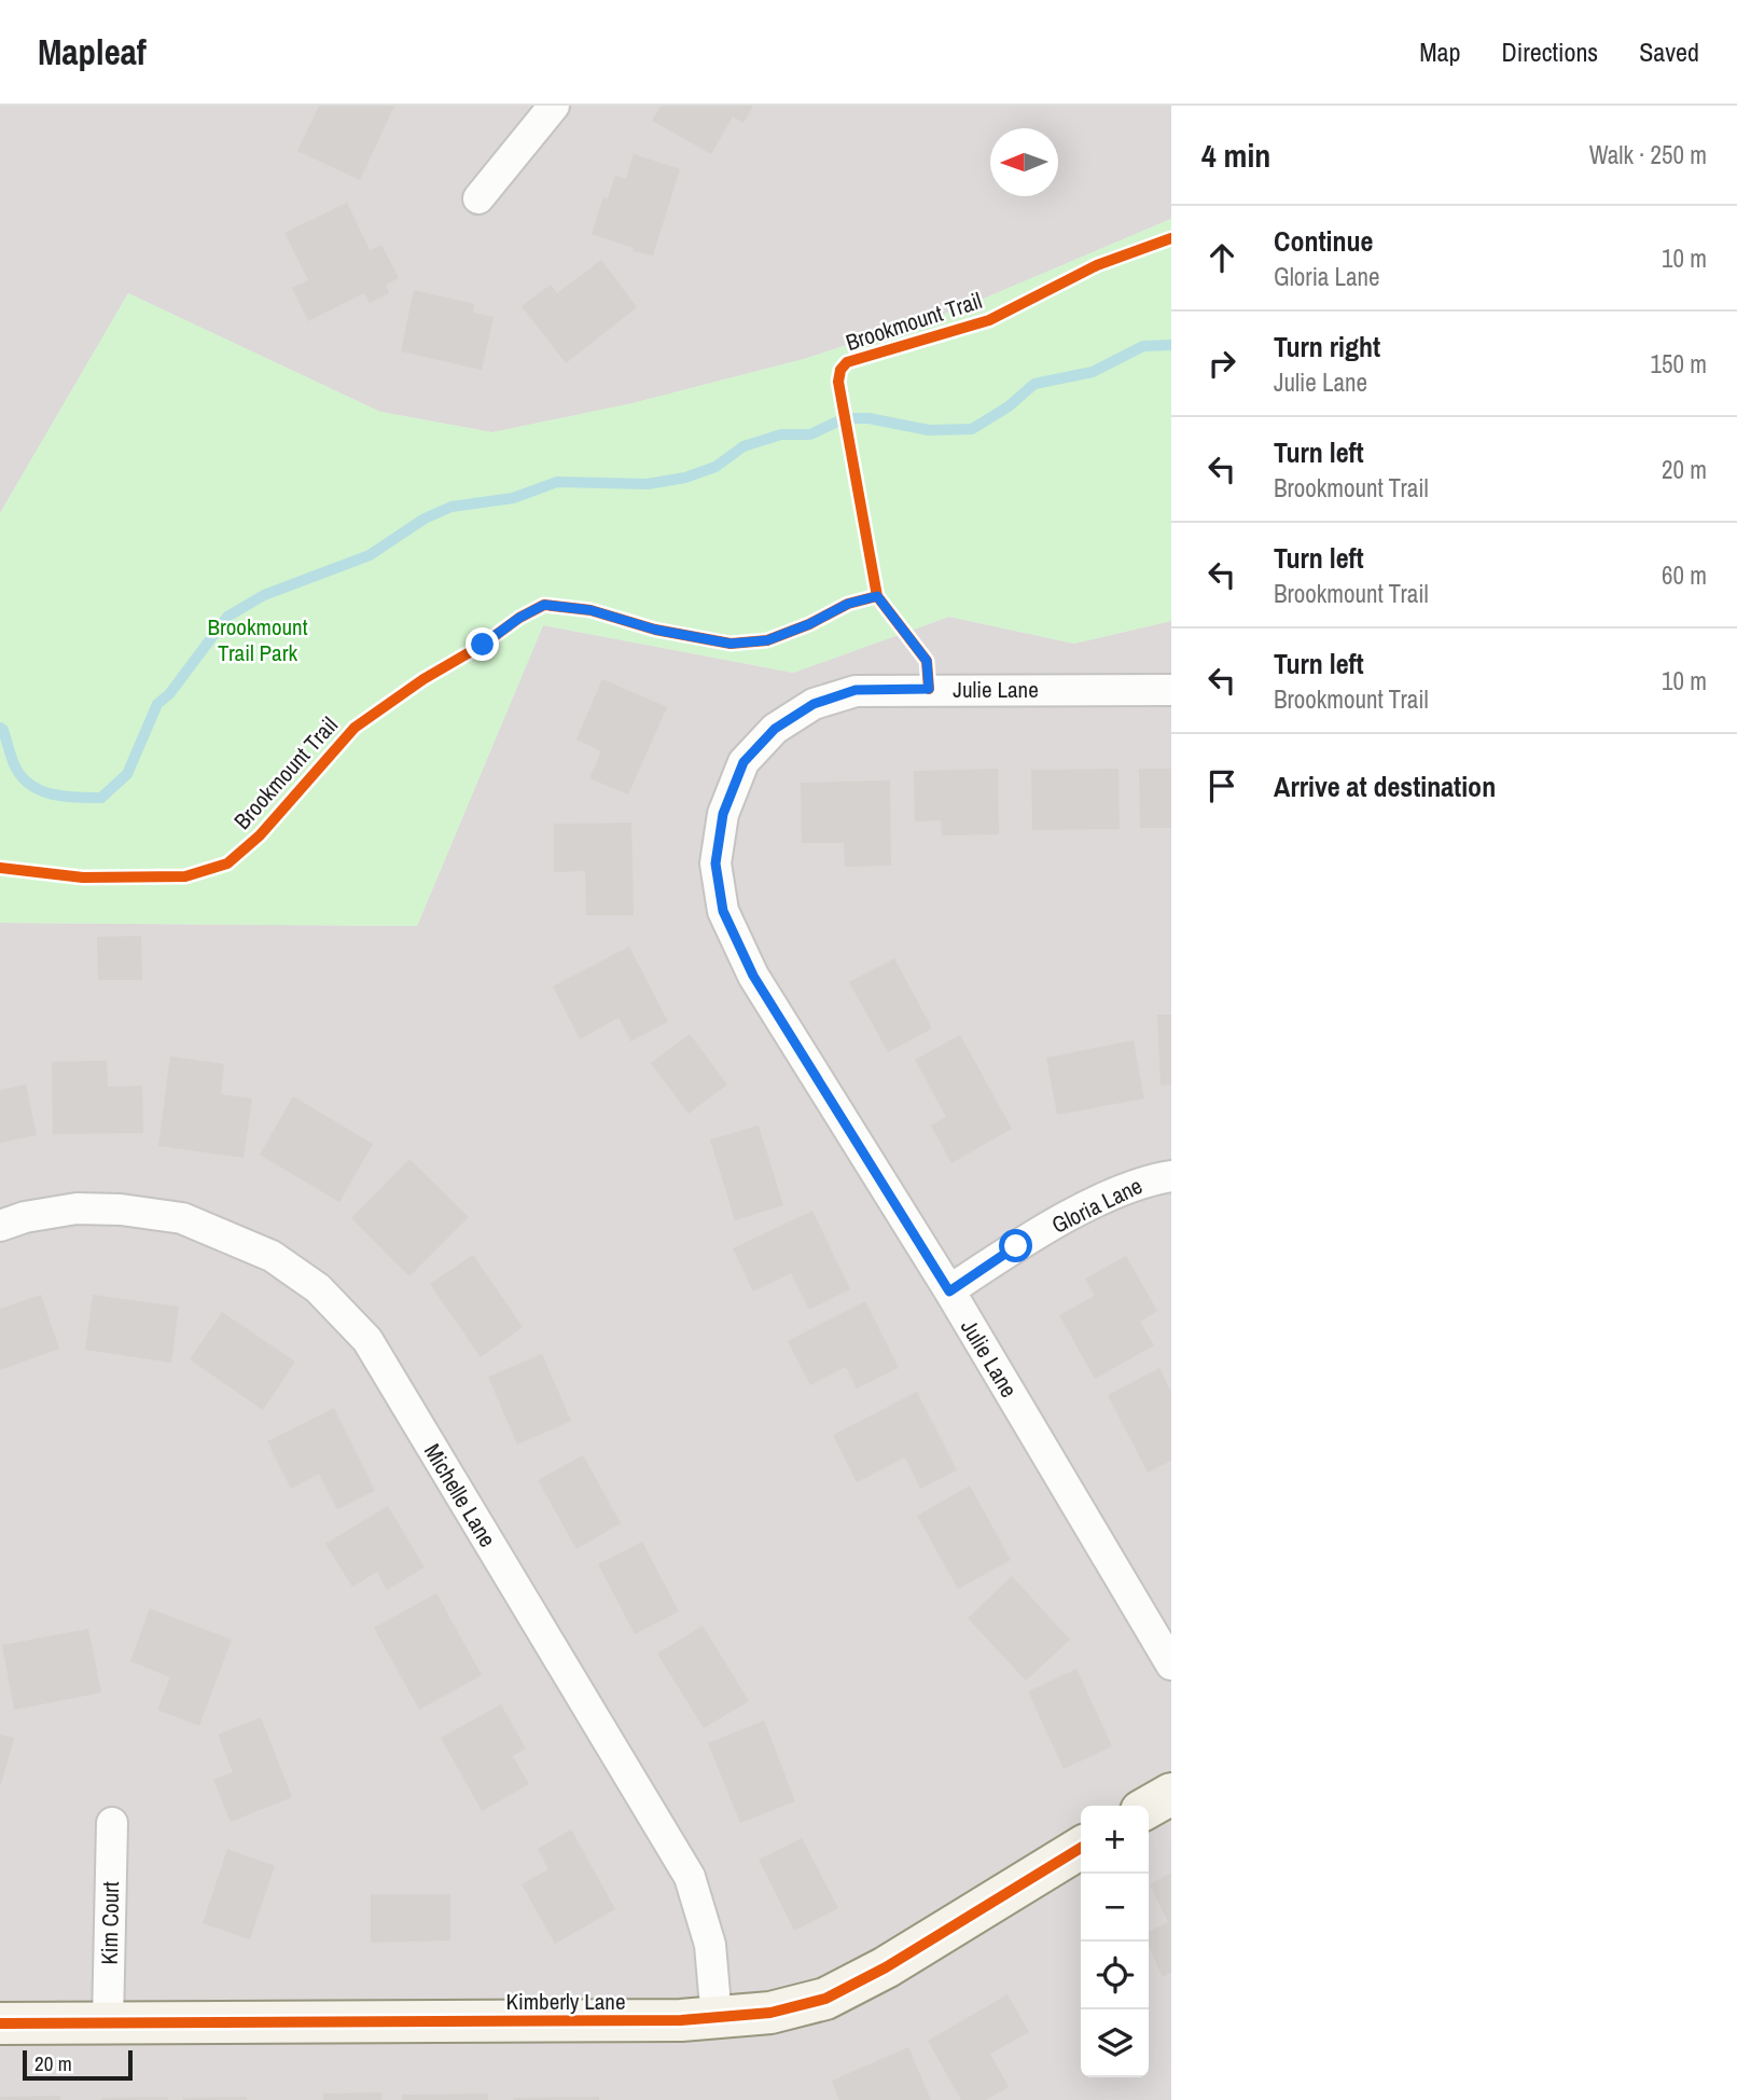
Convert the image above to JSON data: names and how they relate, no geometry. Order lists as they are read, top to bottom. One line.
{"streets":{"street":["Julie Lane","Gloria Lane","Michelle Lane","Kim Court","Kimberly Lane"],"cycle path":["Brookmount Trail"]},"crossings":[["Julie Lane","Gloria Lane"],["Michelle Lane","Kimberly Lane"],["Kim Court","Kimberly Lane"]],"parks":["Brookmount Trail Park"],"scale_bar":"20 m","north":"left","page":{"header":"Mapleaf","nav":["Map","Directions","Saved"],"heading":["4 min","Walk · 250 m"],"list":[["Continue","Gloria Lane","10 m"],["Turn right","Julie Lane","150 m"],["Turn left","Brookmount Trail","20 m"],["Turn left","Brookmount Trail","60 m"],["Turn left","Brookmount Trail","10 m"],"Arrive at destination"],"map_buttons":["+","−"],"scale":"20 m"}}
